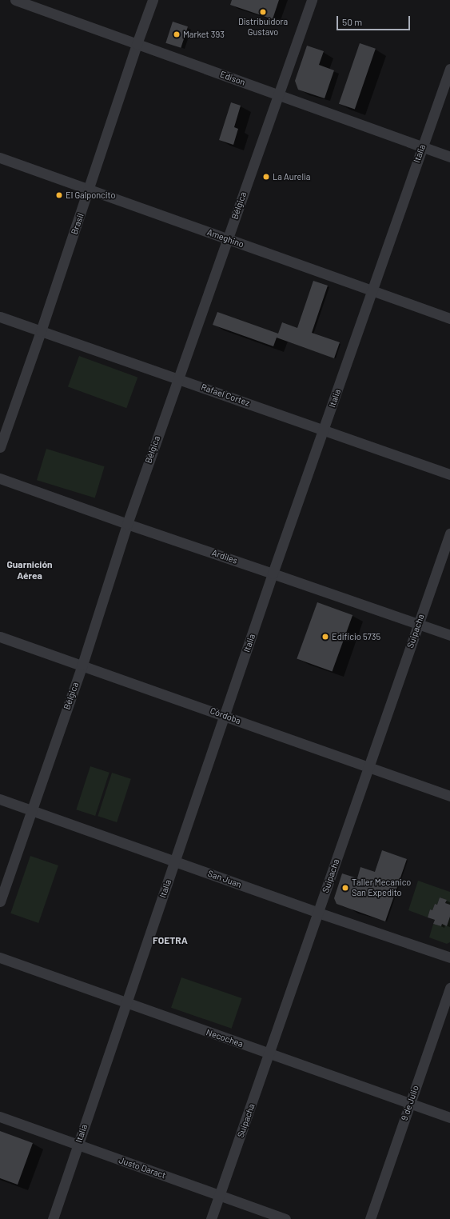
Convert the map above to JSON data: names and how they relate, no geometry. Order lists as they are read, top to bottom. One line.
{"streets":{"street":["Edison","Italia","Bélgica","Brasil","Ameghino","Rafael Cortez","Ardiles","Suipacha","Córdoba","San Juan","Necochea","9 de Julio","Justo Daract"]},"crossings":[["Edison","Italia"],["Edison","Bélgica"],["Edison","Brasil"],["Italia","Ameghino"],["Italia","Rafael Cortez"],["Italia","Ardiles"],["Italia","Córdoba"],["Italia","San Juan"],["Italia","Necochea"],["Italia","Justo Daract"],["Bélgica","Ameghino"],["Bélgica","Rafael Cortez"],["Bélgica","Ardiles"],["Bélgica","Córdoba"],["Bélgica","San Juan"],["Brasil","Ameghino"],["Brasil","Rafael Cortez"],["Ardiles","Suipacha"],["Suipacha","Córdoba"],["Suipacha","San Juan"],["Suipacha","Necochea"],["Suipacha","Justo Daract"],["Necochea","9 de Julio"]],"districts":["Guarnición Aérea","FOETRA"],"places":["Distribuidora Gustavo","Market 393","La Aurelia","El Galponcito","Edificio 5735","Taller Mecanico San Expedito"],"scale_bar":"50 m"}
